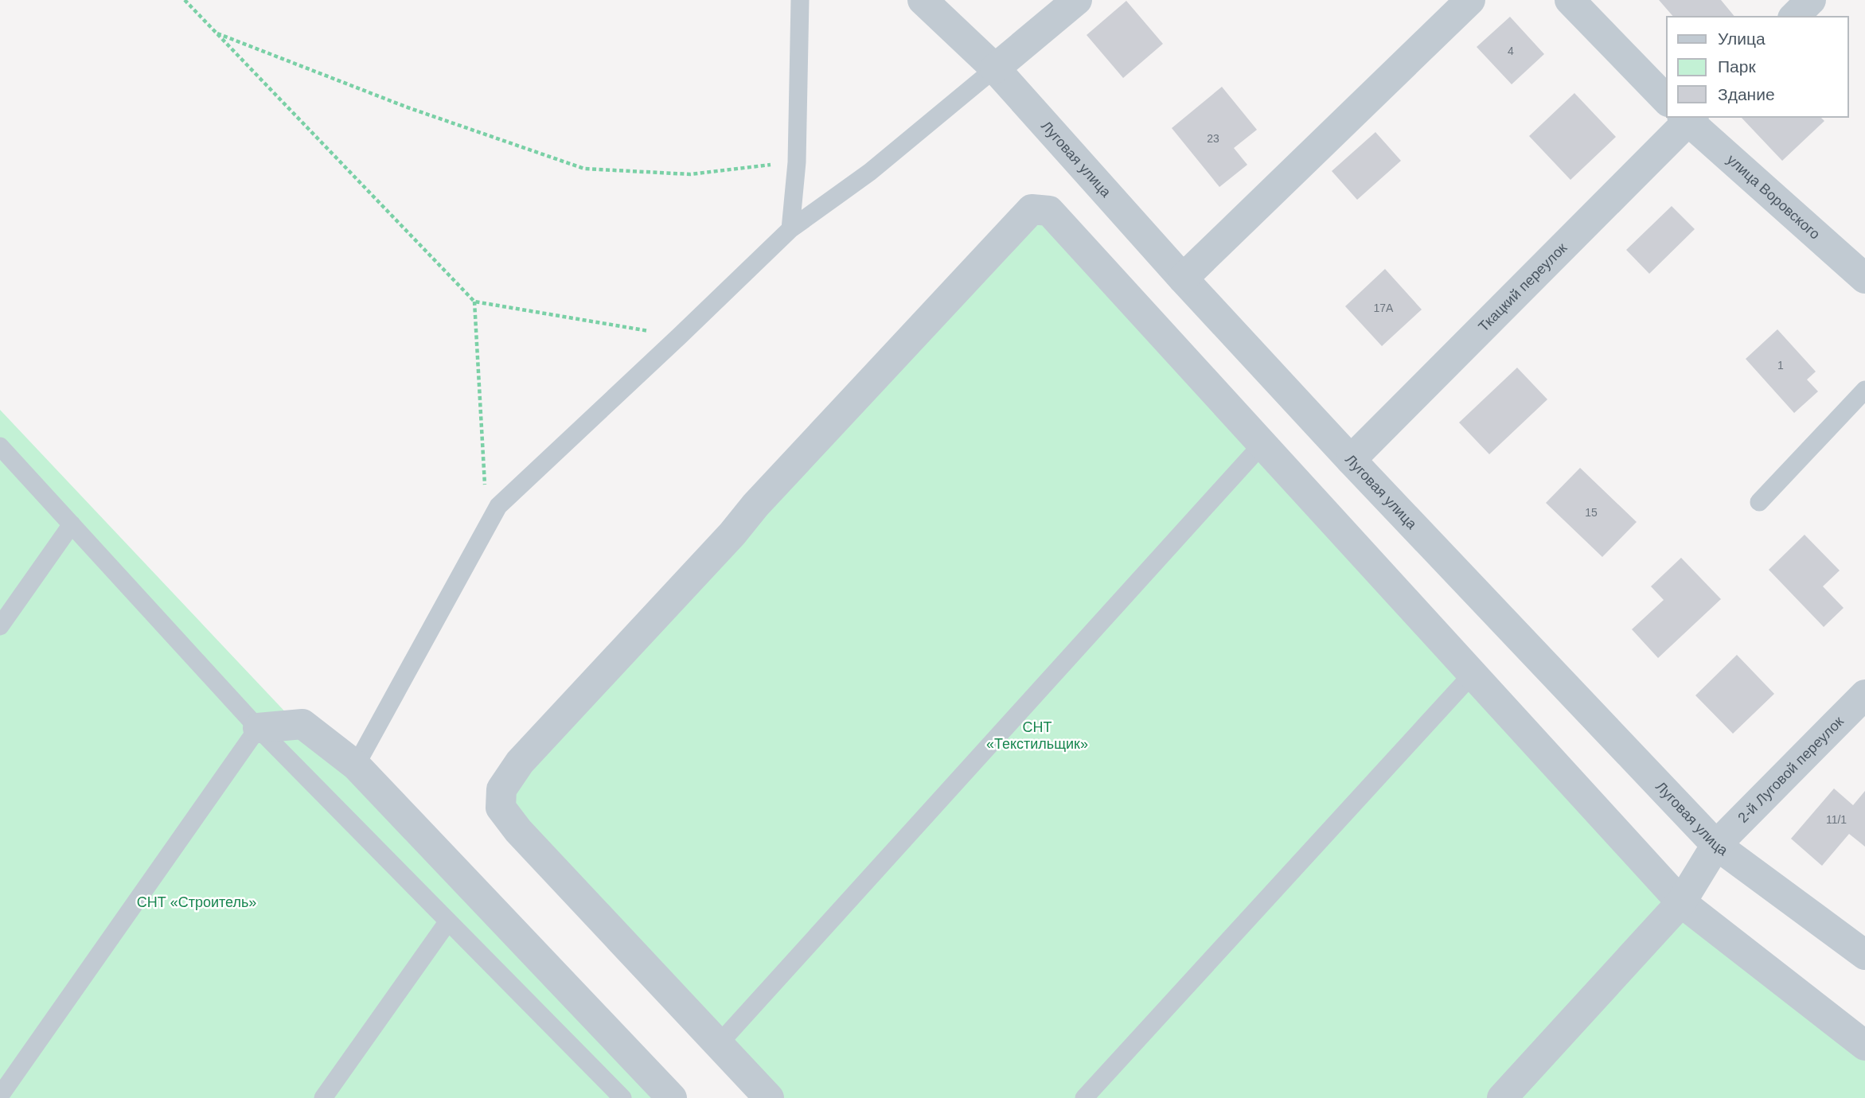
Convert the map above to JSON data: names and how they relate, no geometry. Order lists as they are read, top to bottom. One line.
{"streets":{"street":["Луговая улица","улица Воровского","Ткацкий переулок","2-й Луговой переулок"]},"crossings":[["Луговая улица","Ткацкий переулок"],["Луговая улица","2-й Луговой переулок"]],"parks":["СНТ «Текстильщик»","СНТ «Строитель»"],"house_numbers":["4","23","17А","1","15","11/1"],"legend":["Улица","Парк","Здание"]}
